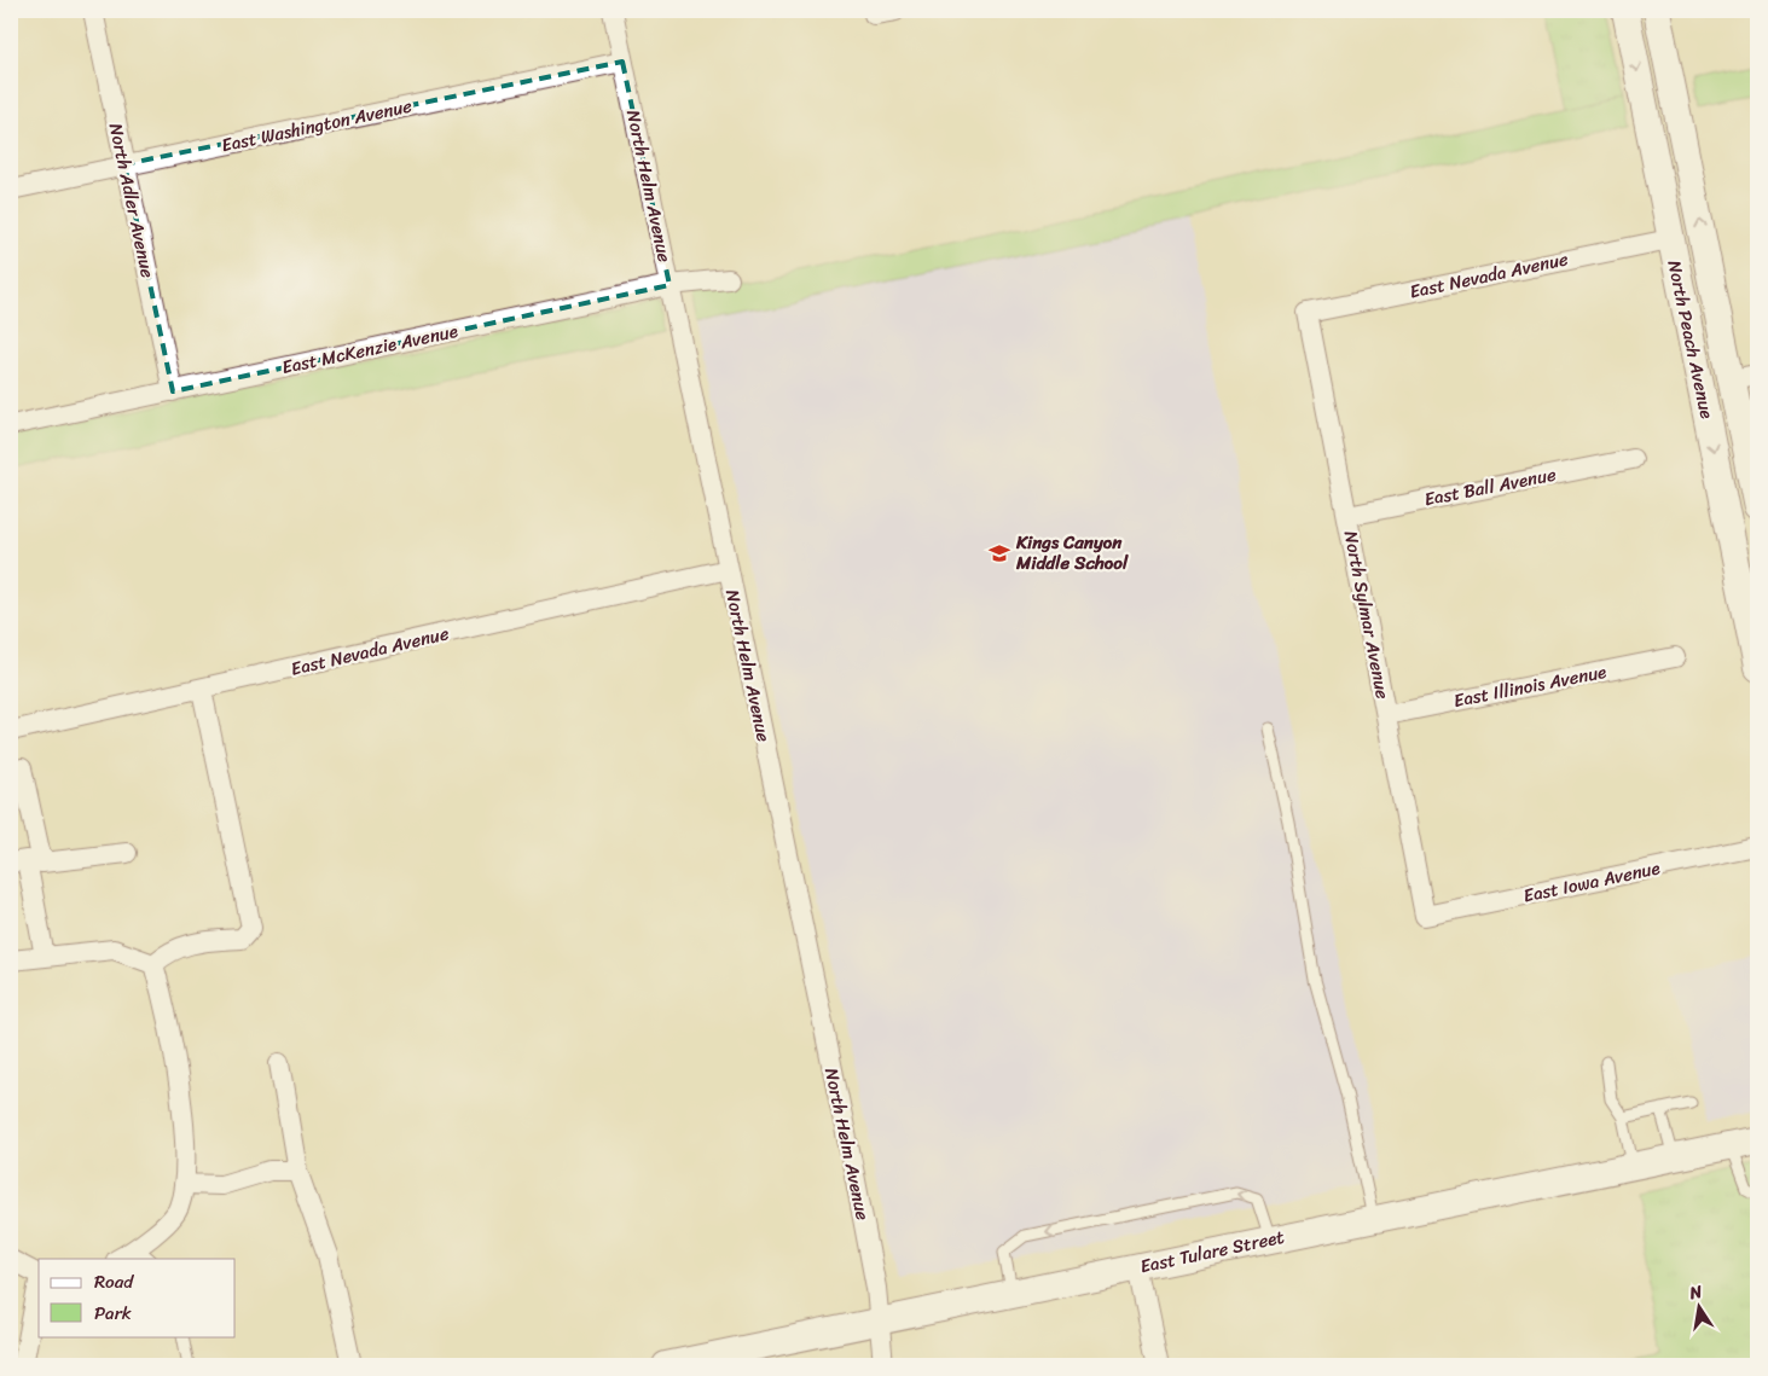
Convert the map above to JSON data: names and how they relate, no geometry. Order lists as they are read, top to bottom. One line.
{"streets":{"main road":["North Peach Avenue","East Tulare Street"],"street":["East Washington Avenue","North Helm Avenue","North Adler Avenue","East Nevada Avenue","East McKenzie Avenue","East Ball Avenue","North Sylmar Avenue","East Illinois Avenue","East Iowa Avenue"]},"crossings":[["East Washington Avenue","North Helm Avenue"],["East Washington Avenue","North Adler Avenue"],["North Helm Avenue","East Nevada Avenue"],["North Helm Avenue","East McKenzie Avenue"],["North Helm Avenue","East Tulare Street"],["North Adler Avenue","East McKenzie Avenue"],["East Nevada Avenue","North Peach Avenue"],["East Nevada Avenue","North Sylmar Avenue"],["East Ball Avenue","North Sylmar Avenue"],["North Sylmar Avenue","East Illinois Avenue"],["North Sylmar Avenue","East Iowa Avenue"]],"places":{"school or university":["Kings Canyon Middle School"]},"legend":["Road","Park"],"north":"top"}
